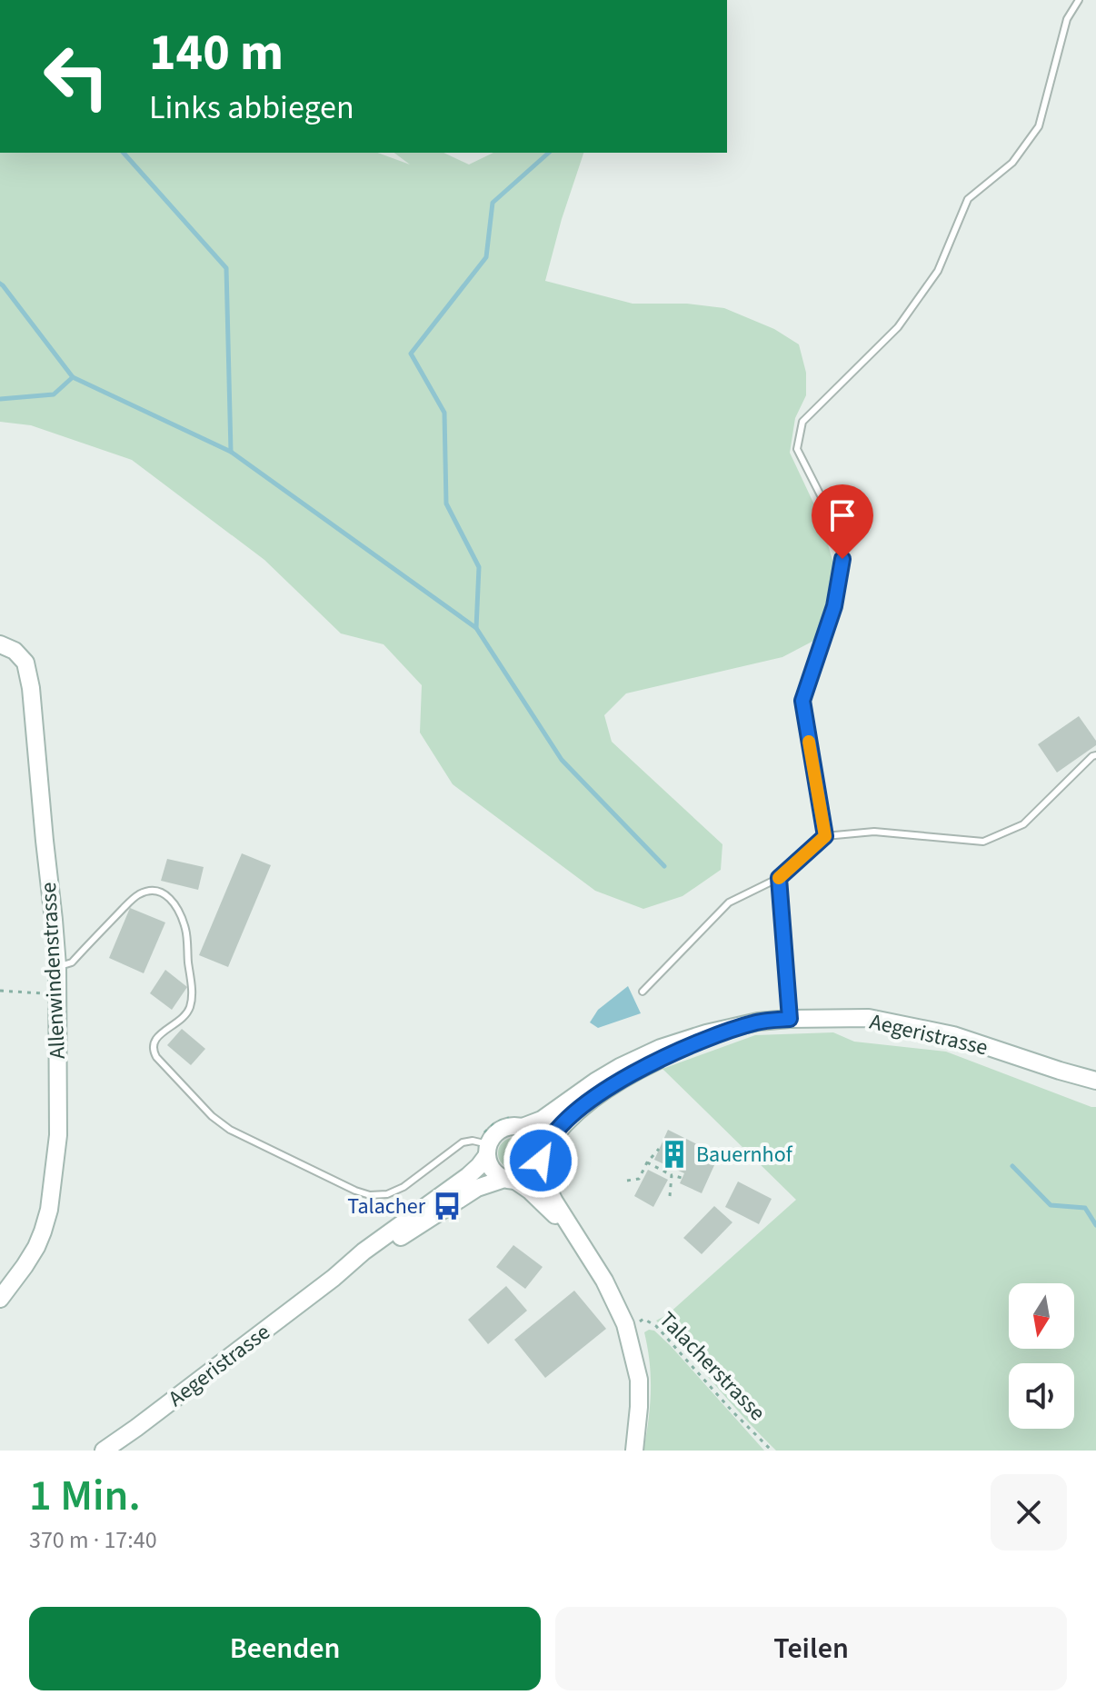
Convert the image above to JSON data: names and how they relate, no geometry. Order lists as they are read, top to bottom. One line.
{"streets":{"main road":["Allenwindenstrasse","Aegeristrasse"],"path":["Talacherstrasse"]},"places":{"building":["Bauernhof"],"bus stop":["Talacher"]},"north":"bottom","page":{"turn":["140 m","Links abbiegen"],"heading":["1 Min.","370 m · 17:40"],"buttons":["Beenden","Teilen"]}}
